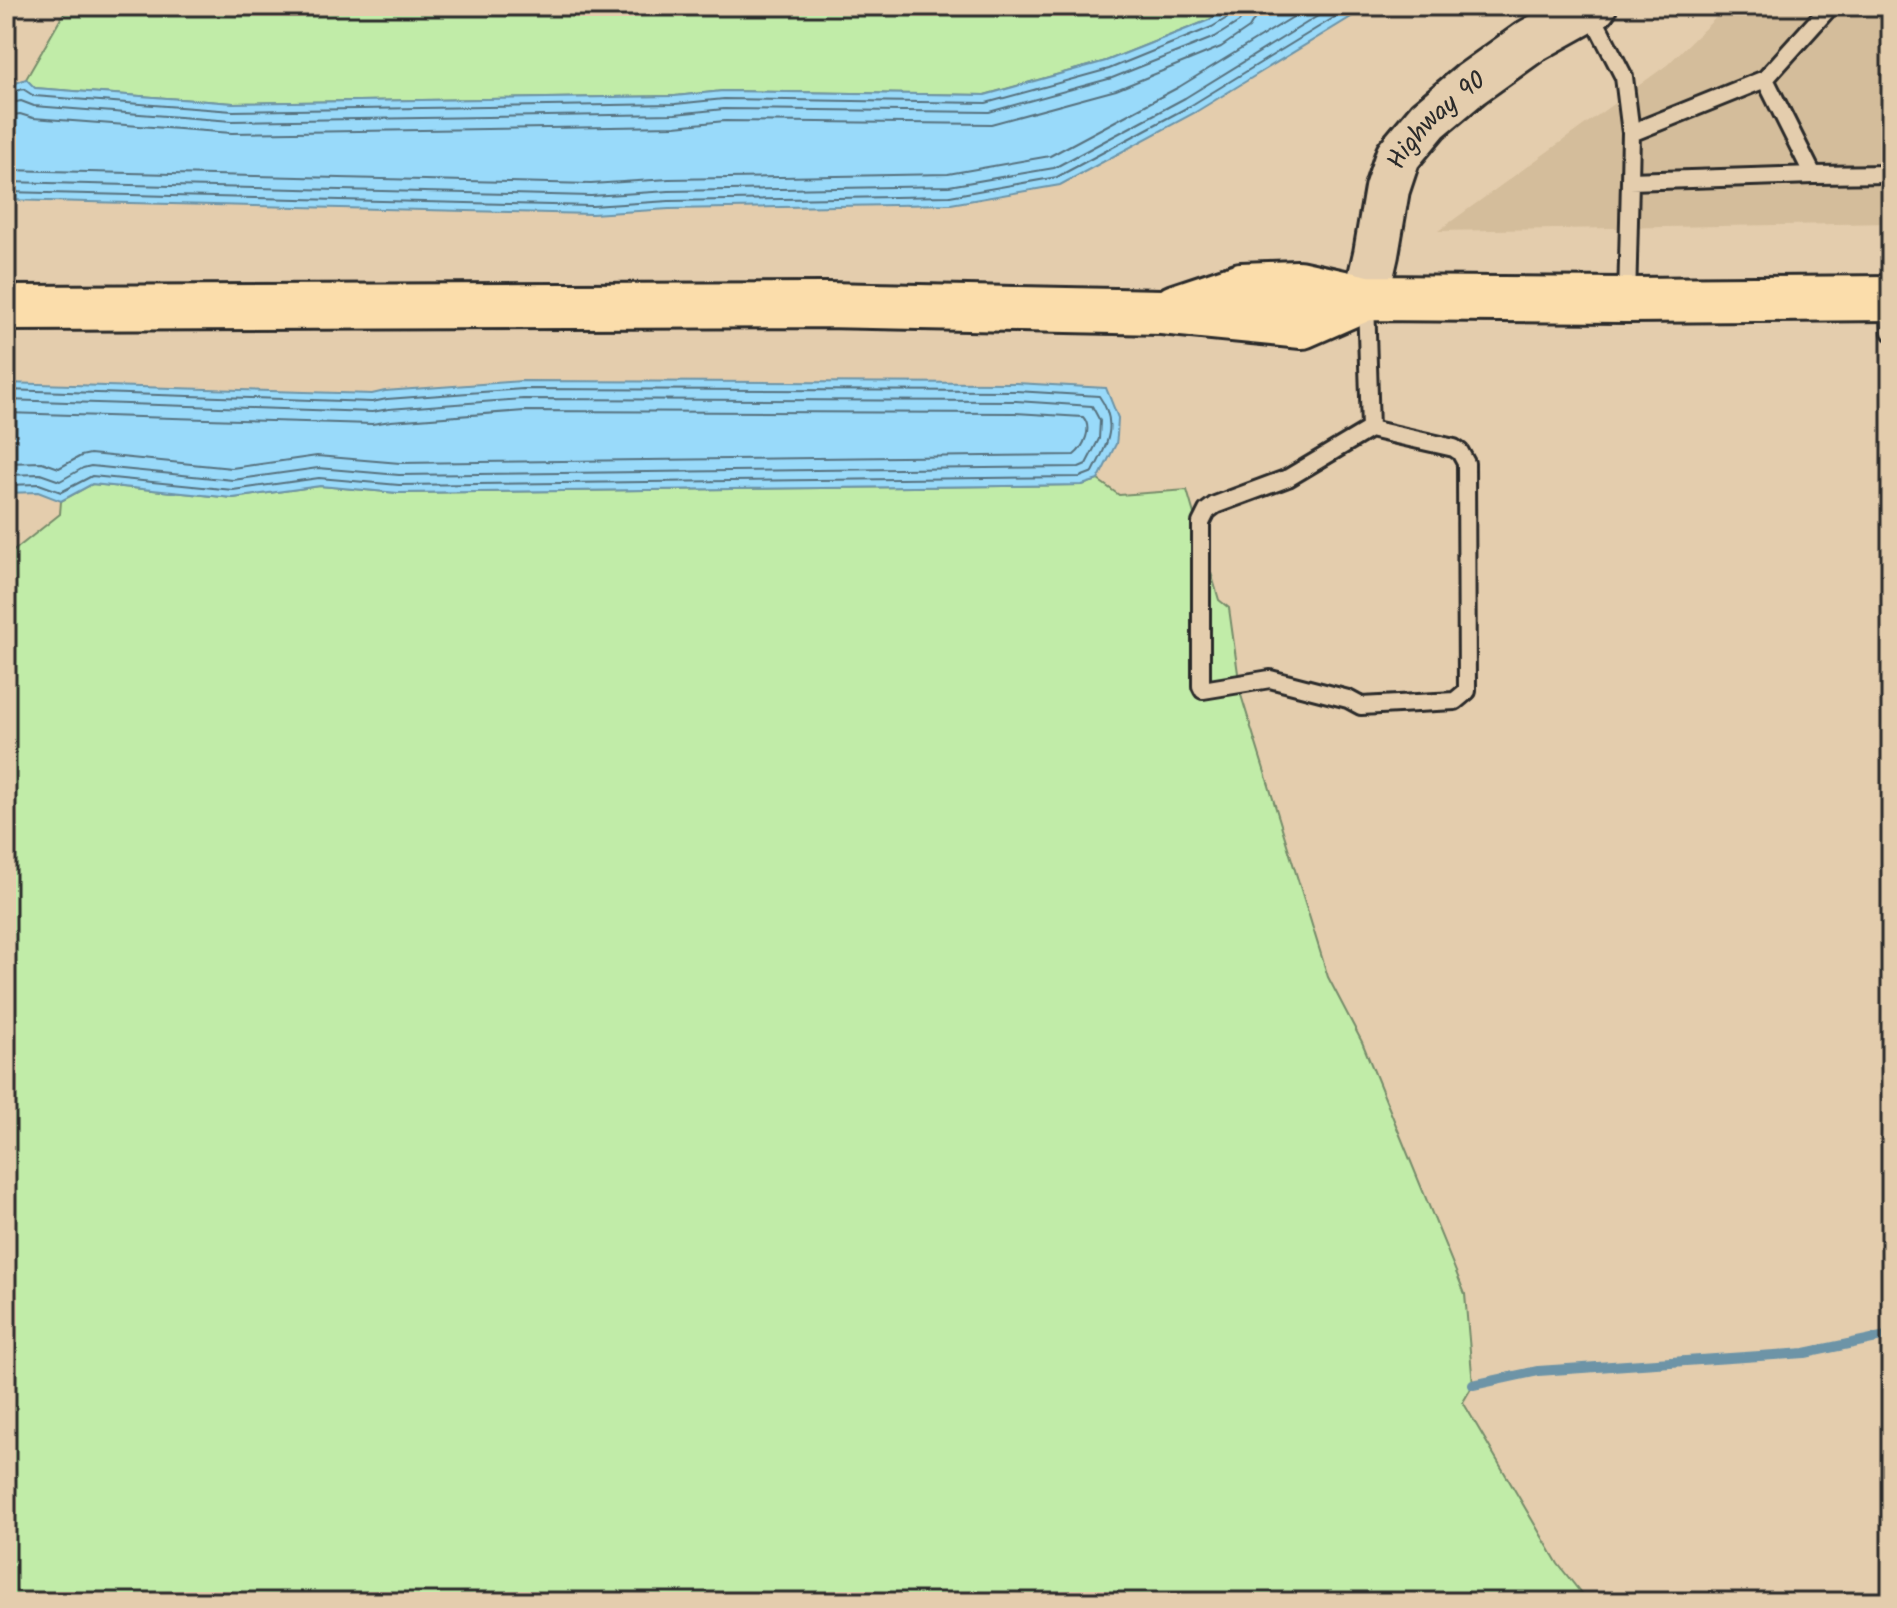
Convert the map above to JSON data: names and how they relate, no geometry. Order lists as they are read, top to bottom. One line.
{"streets":{"main road":["Highway 90"]}}
